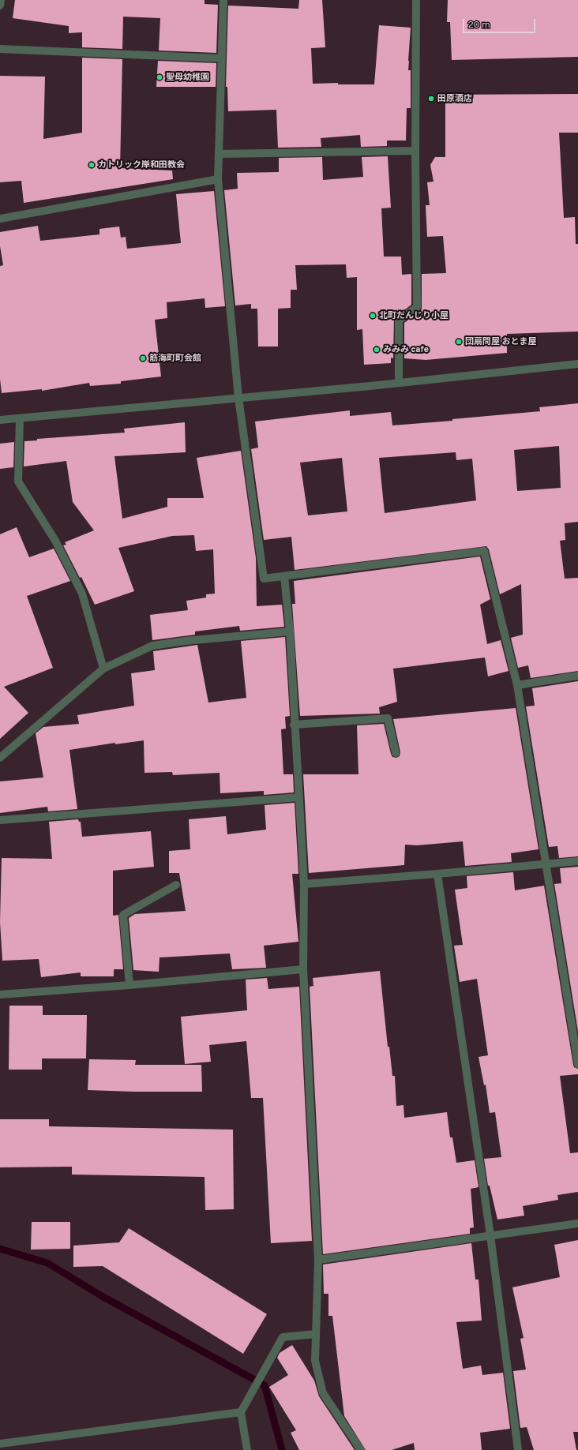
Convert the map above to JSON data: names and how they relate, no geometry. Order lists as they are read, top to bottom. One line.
{"places":["聖母幼稚園","田原酒店","カトリック岸和田教会","北町だんじり小屋","団扇問屋 おとま屋","みみみ cafe","筋海町町会館"],"scale_bar":"20 m"}
